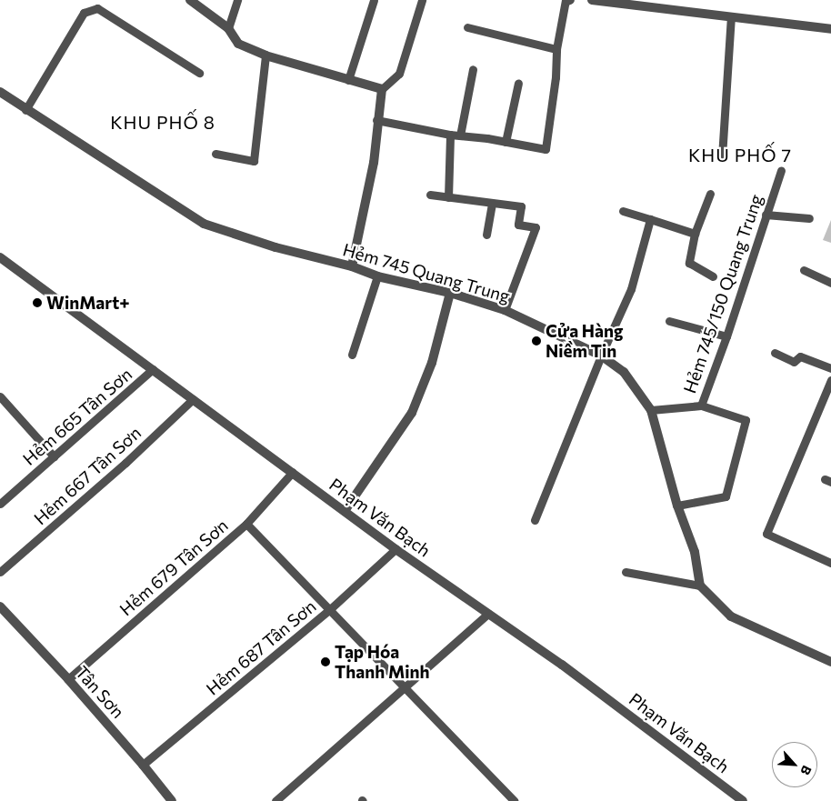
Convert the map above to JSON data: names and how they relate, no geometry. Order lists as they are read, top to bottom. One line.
{"streets":{"street":["Hẻm 745 Quang Trung","Phạm Văn Bạch","Tân Sơn"],"lane":["Hẻm 745/150 Quang Trung","Hẻm 665 Tân Sơn","Hẻm 667 Tân Sơn","Hẻm 679 Tân Sơn","Hẻm 687 Tân Sơn"]},"crossings":[["Hẻm 745 Quang Trung","Hẻm 745/150 Quang Trung"],["Hẻm 665 Tân Sơn","Phạm Văn Bạch"],["Hẻm 667 Tân Sơn","Phạm Văn Bạch"],["Phạm Văn Bạch","Hẻm 679 Tân Sơn"],["Phạm Văn Bạch","Hẻm 687 Tân Sơn"],["Hẻm 679 Tân Sơn","Tân Sơn"],["Hẻm 687 Tân Sơn","Tân Sơn"]],"districts":["KHU PHỐ 8","KHU PHỐ 7"],"places":["WinMart+","Cửa Hàng Niềm Tin","Tạp Hóa Thanh Minh"],"north":"bottom right"}
